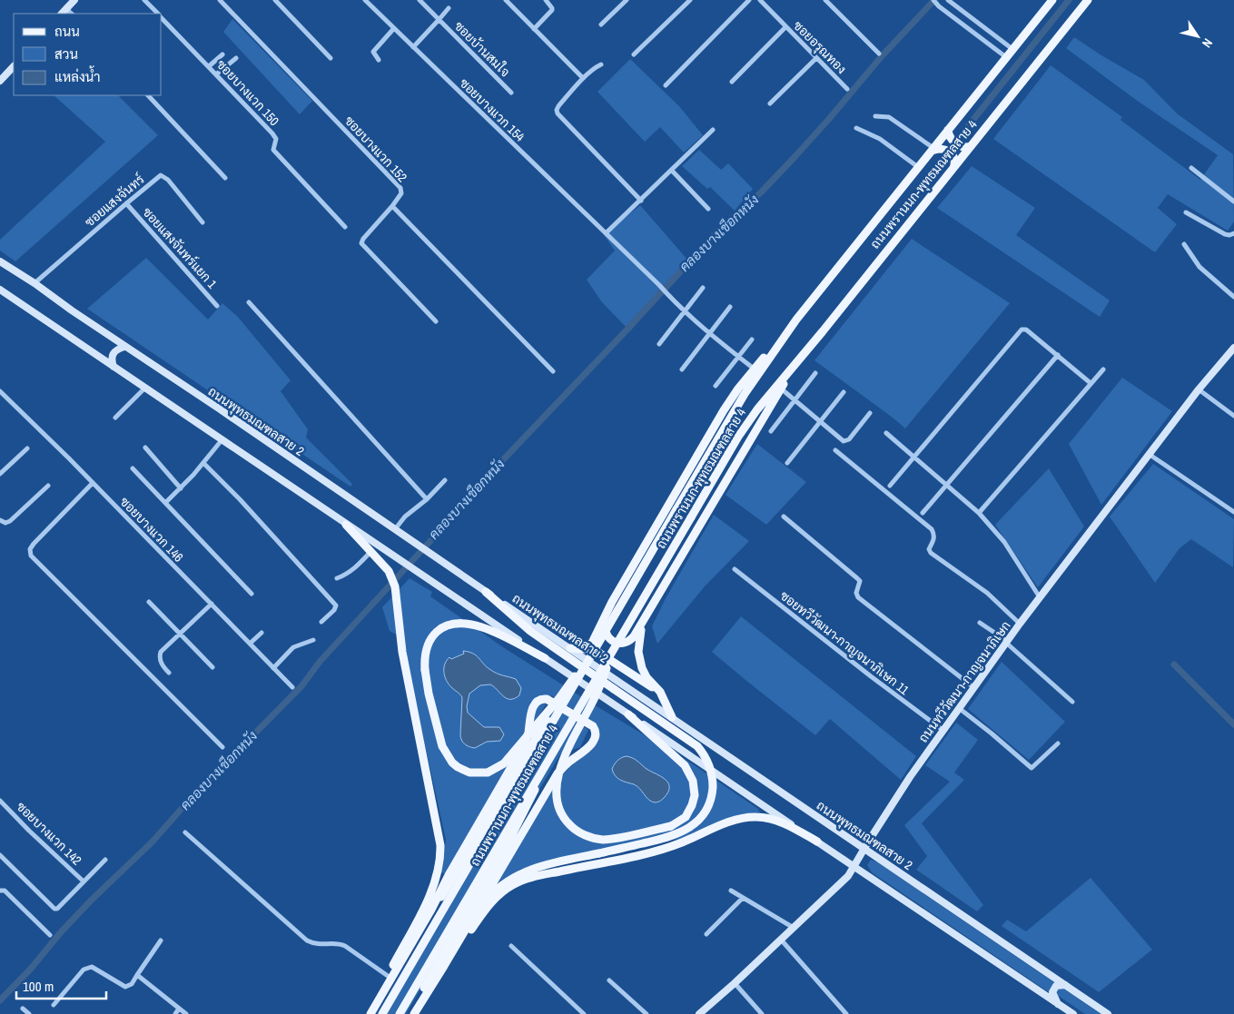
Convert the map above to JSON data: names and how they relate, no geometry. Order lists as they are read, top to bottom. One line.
{"streets":{"main road":["ถนนพรานนก-พุทธมณฑลสาย 4","ถนนพุทธมณฑลสาย 2","ถนนทวีวัฒนา-กาญจนาภิเษก"],"street":["ซอยอรุณทอง","ซอยบ้านสมใจ","ซอยบางแวก 150","ซอยบางแวก 154","ซอยบางแวก 152","ซอยแสงจันทร์","ซอยแสงจันทร์แยก 1","ซอยบางแวก 146","ซอยทวีวัฒนา-กาญจนาภิเษก 11","ซอยบางแวก 142"]},"crossings":[["ซอยบ้านสมใจ","ซอยบางแวก 154"],["ซอยแสงจันทร์","ซอยแสงจันทร์แยก 1"],["ซอยแสงจันทร์","ถนนพุทธมณฑลสาย 2"],["ถนนพุทธมณฑลสาย 2","ถนนทวีวัฒนา-กาญจนาภิเษก"],["ซอยทวีวัฒนา-กาญจนาภิเษก 11","ถนนทวีวัฒนา-กาญจนาภิเษก"]],"water":["คลองบางเชือกหนัง"],"legend":["ถนน","สวน","แหล่งน้ำ"],"scale_bar":"100 m","north":"bottom right"}
